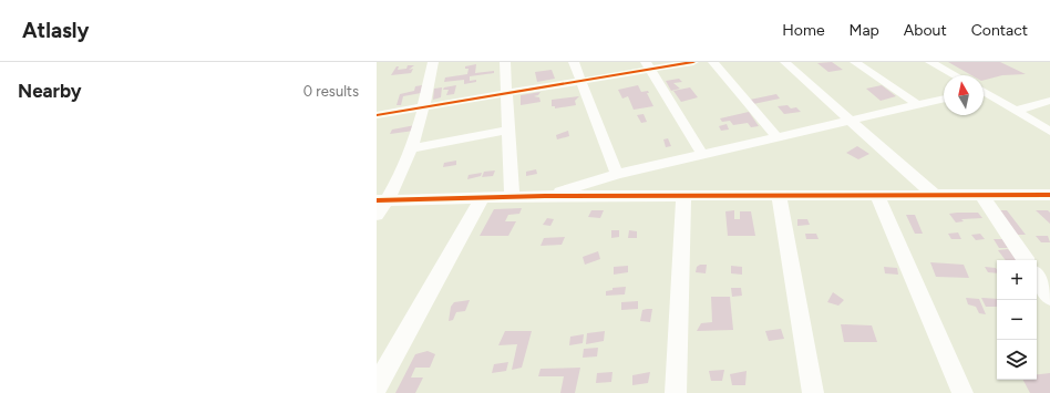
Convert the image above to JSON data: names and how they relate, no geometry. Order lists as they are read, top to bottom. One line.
{"north":"top","page":{"header":"Atlasly","nav":["Home","Map","About","Contact"],"heading":["Nearby","0 results"],"map_buttons":["+","−"]}}
